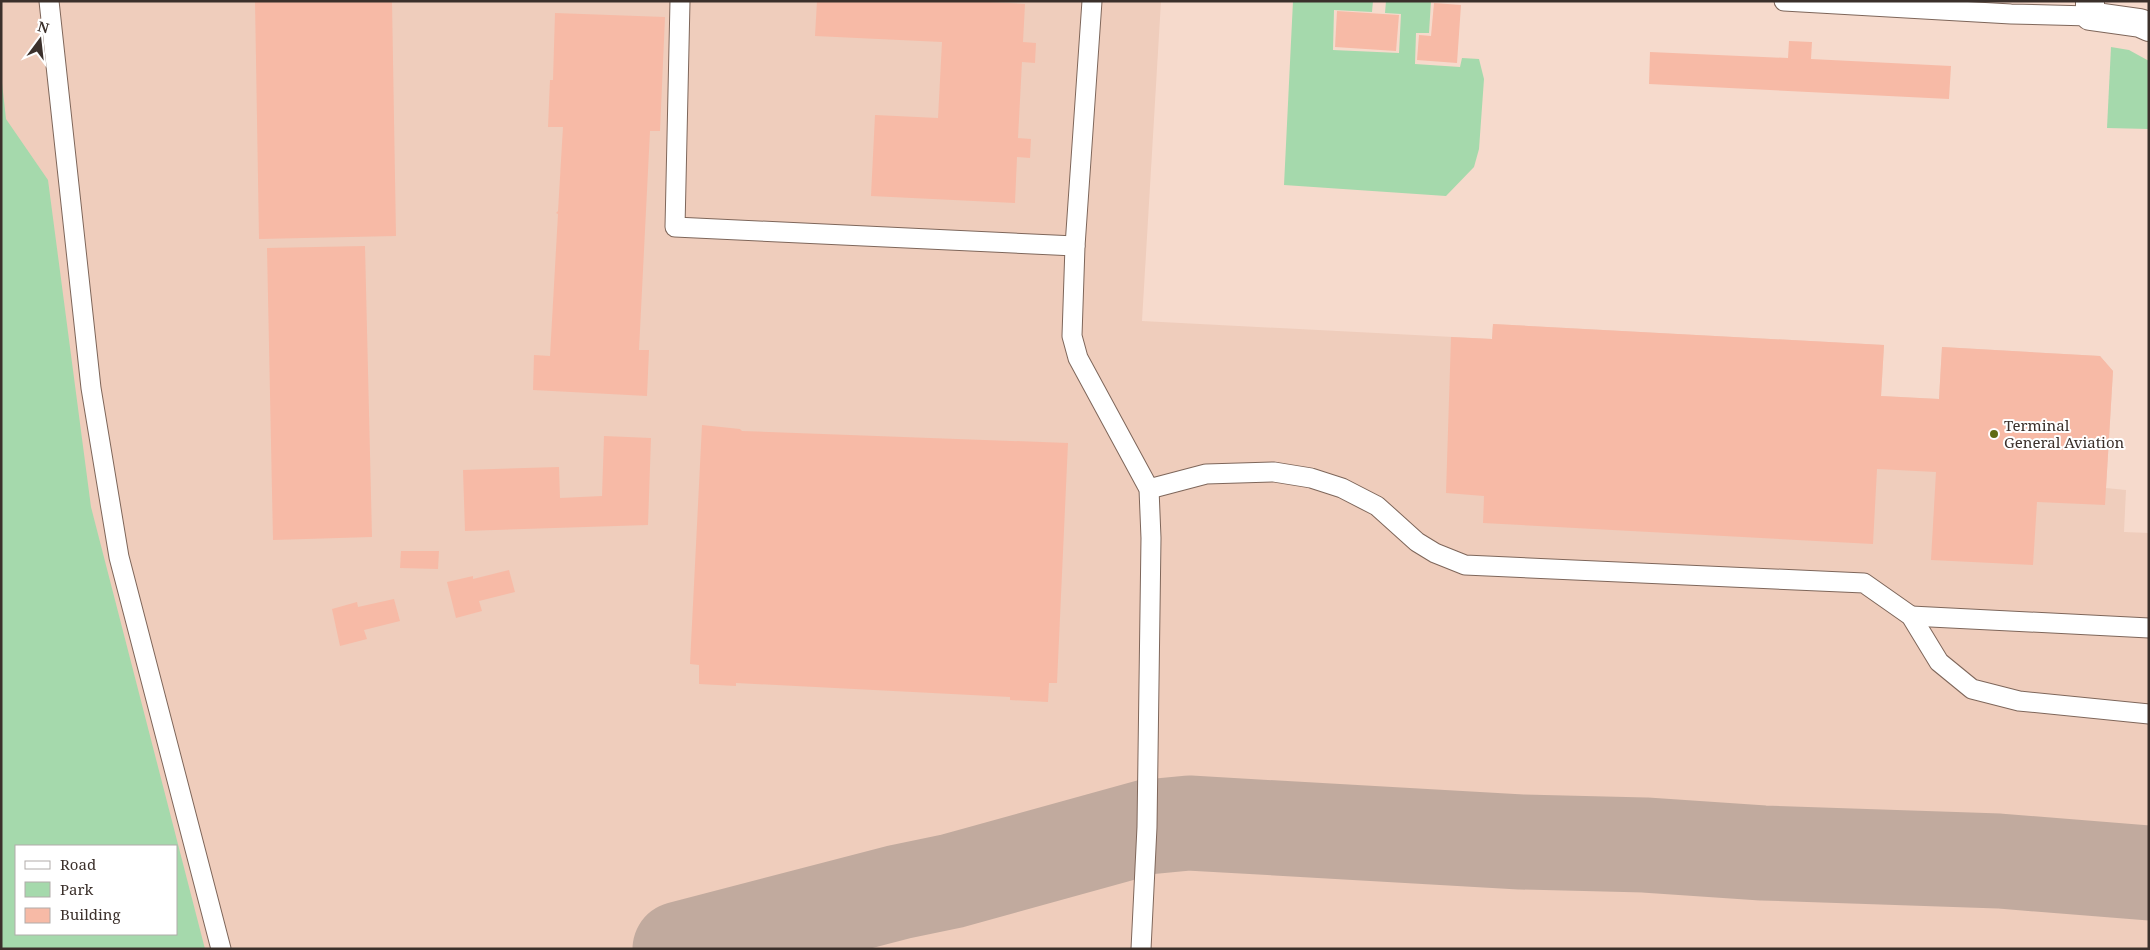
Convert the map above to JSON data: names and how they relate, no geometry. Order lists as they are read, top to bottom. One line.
{"places":["Terminal General Aviation"],"legend":["Road","Park","Building"],"north":"top"}
